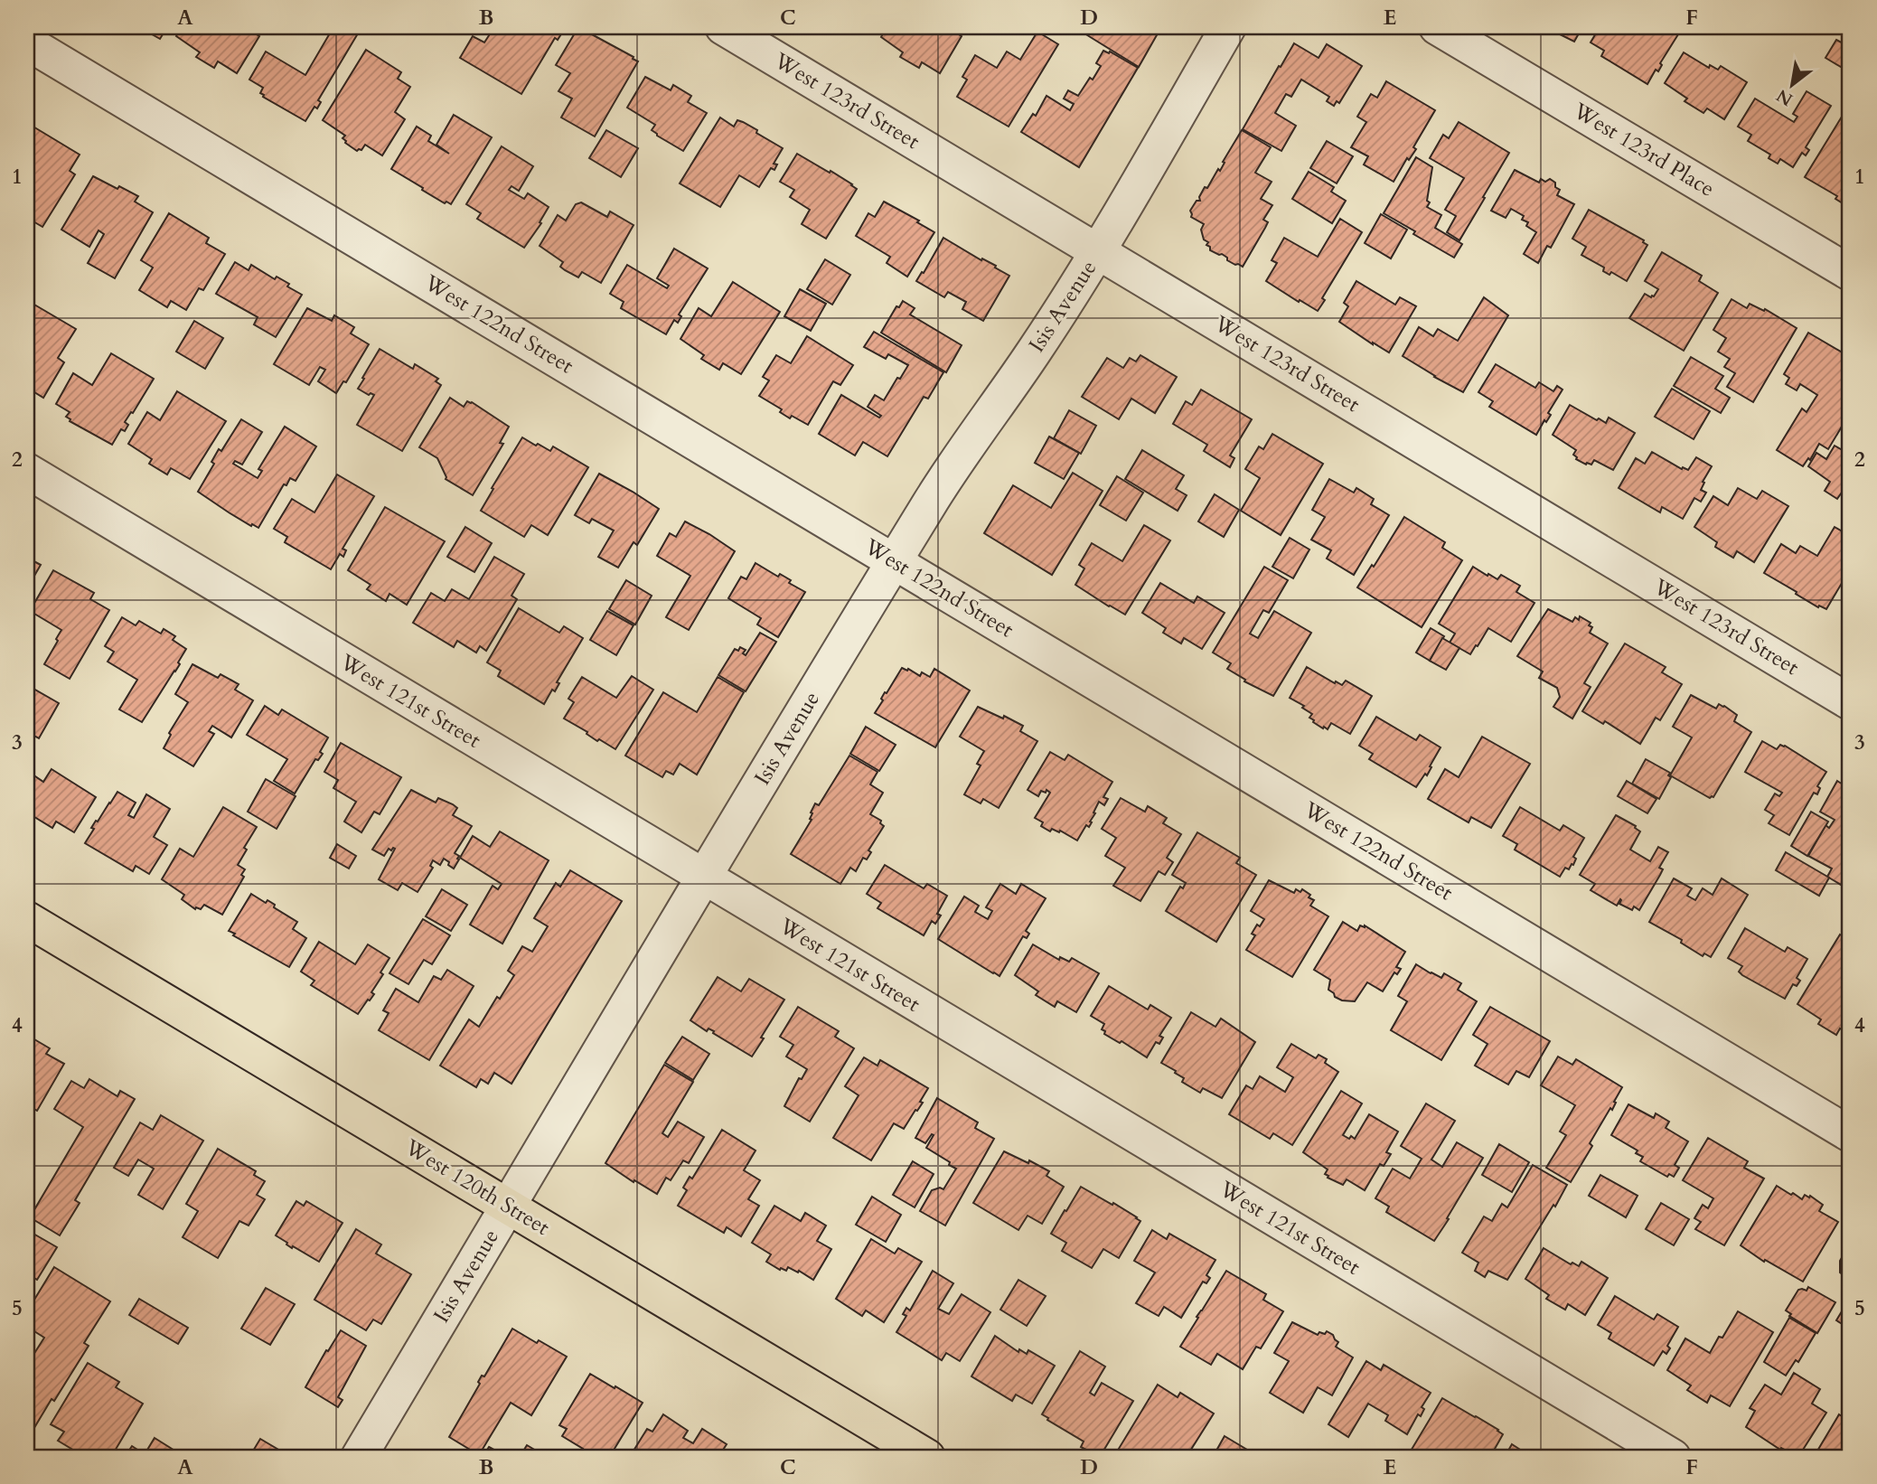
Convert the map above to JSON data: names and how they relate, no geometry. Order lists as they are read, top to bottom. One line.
{"streets":{"main road":["West 120th Street"],"street":["West 123rd Street","West 123rd Place","Isis Avenue","West 122nd Street","West 121st Street"]},"crossings":[["West 123rd Street","Isis Avenue"],["Isis Avenue","West 122nd Street"],["Isis Avenue","West 121st Street"],["Isis Avenue","West 120th Street"]],"north":"bottom left","grid":{"columns":["A","B","C","D","E","F"],"rows":["1","2","3","4","5"]}}
